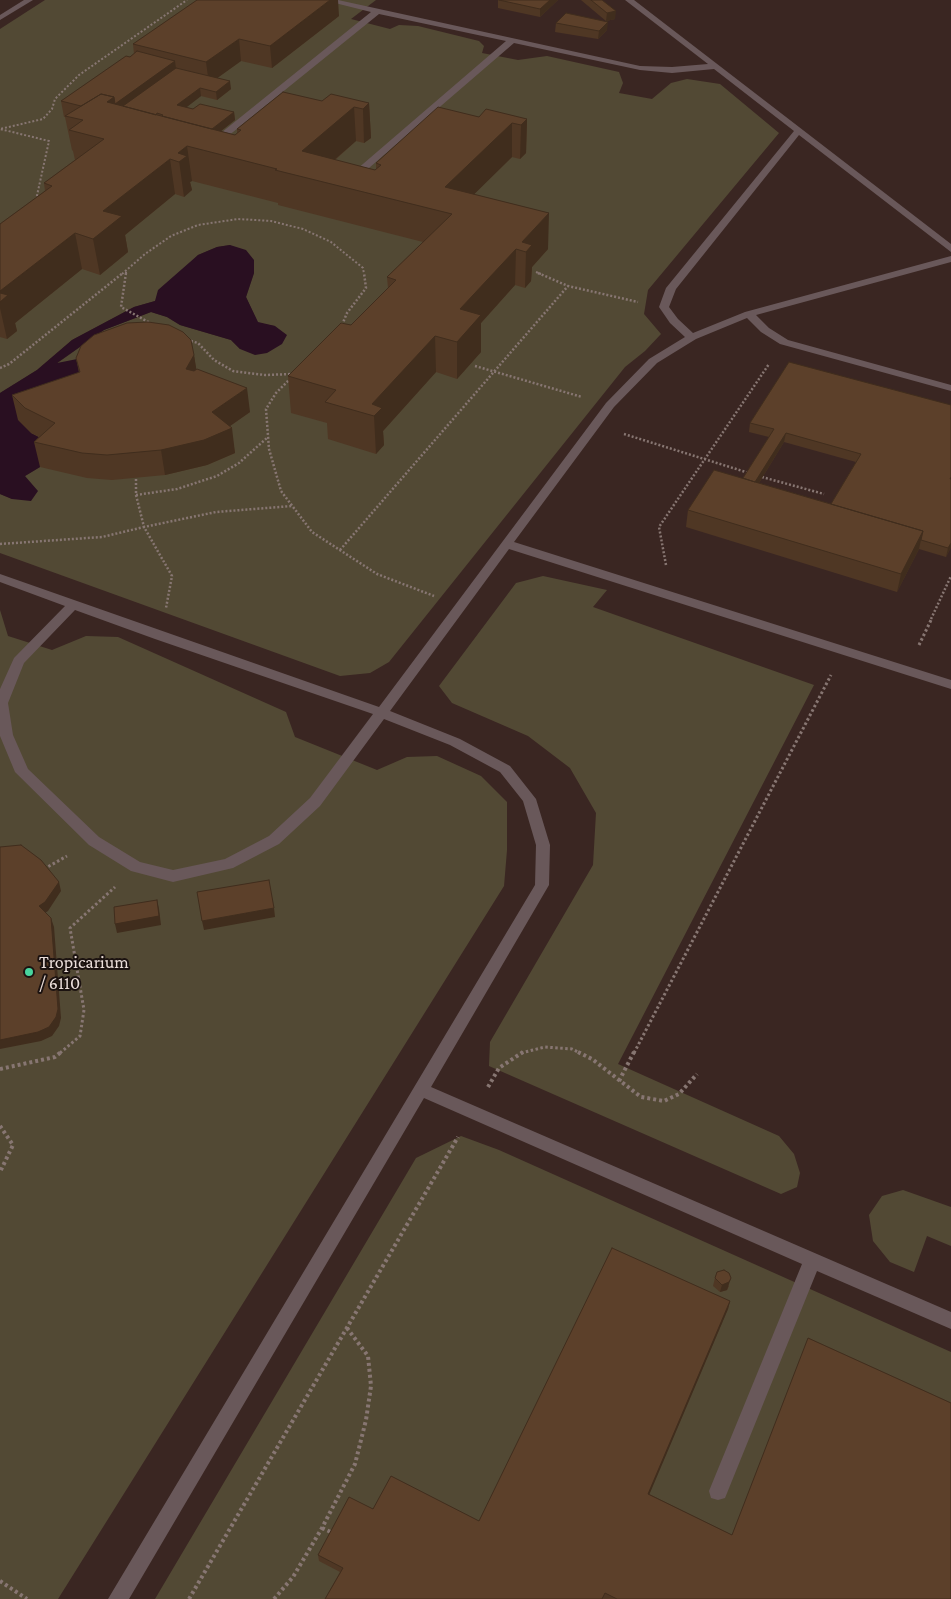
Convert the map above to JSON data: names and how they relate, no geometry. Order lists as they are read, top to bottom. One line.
{"places":["Tropicarium / 6110"]}
